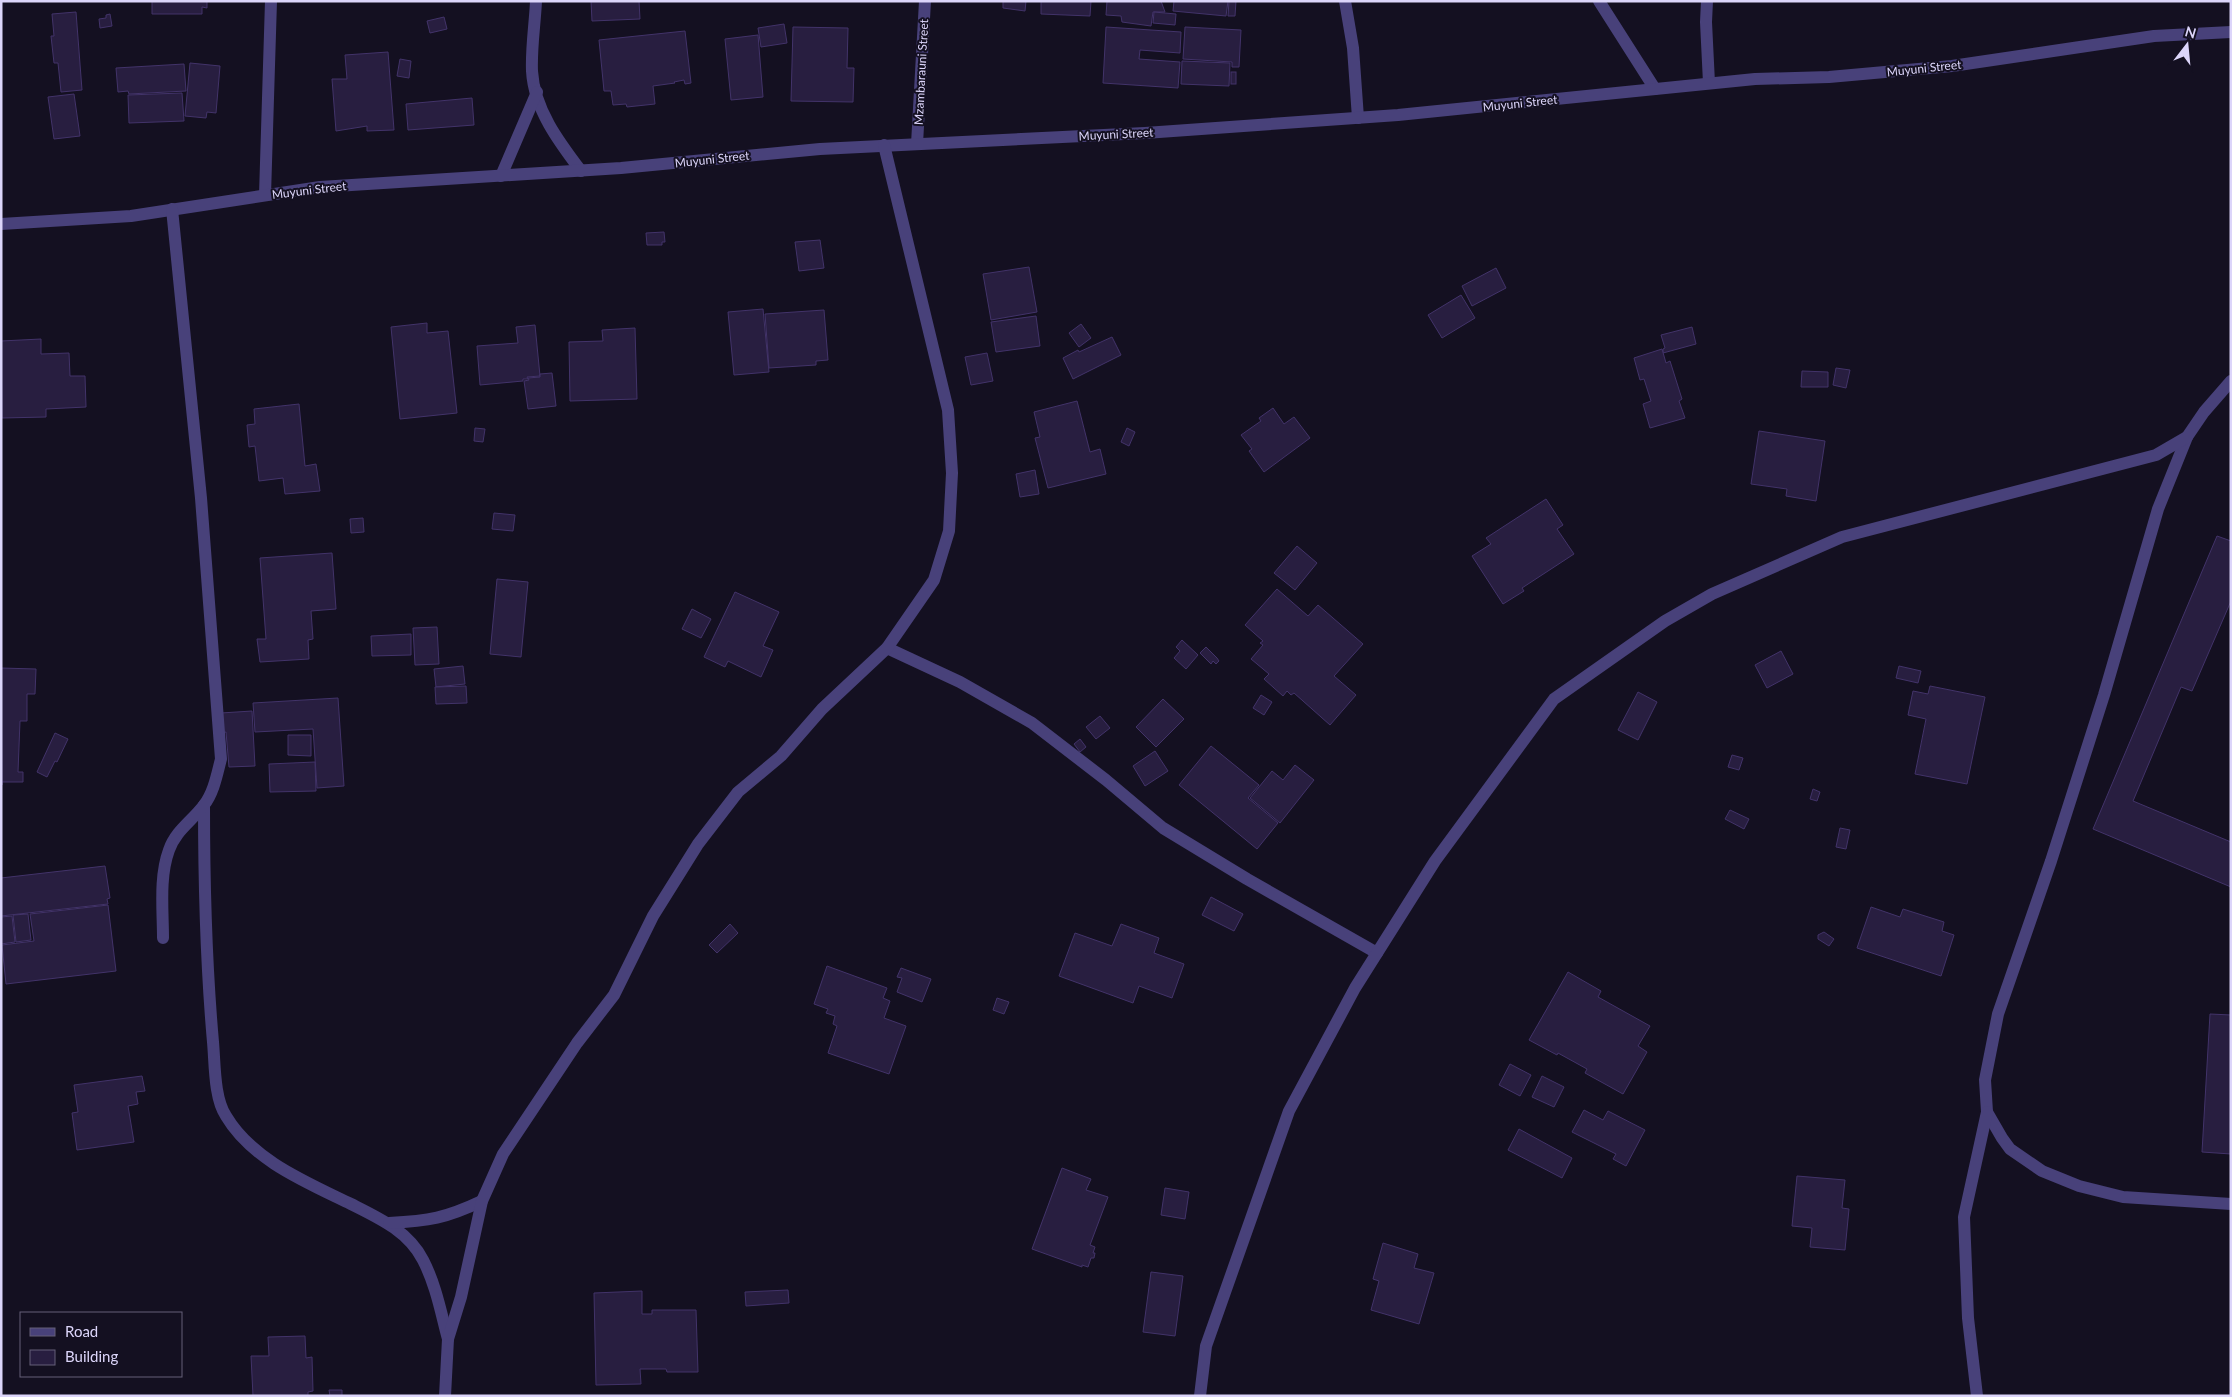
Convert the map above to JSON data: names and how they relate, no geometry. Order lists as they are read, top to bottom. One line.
{"streets":{"street":["Muyuni Street","Mzambarauni Street"]},"crossings":[["Muyuni Street","Mzambarauni Street"]],"legend":["Road","Building"],"north":"top"}
